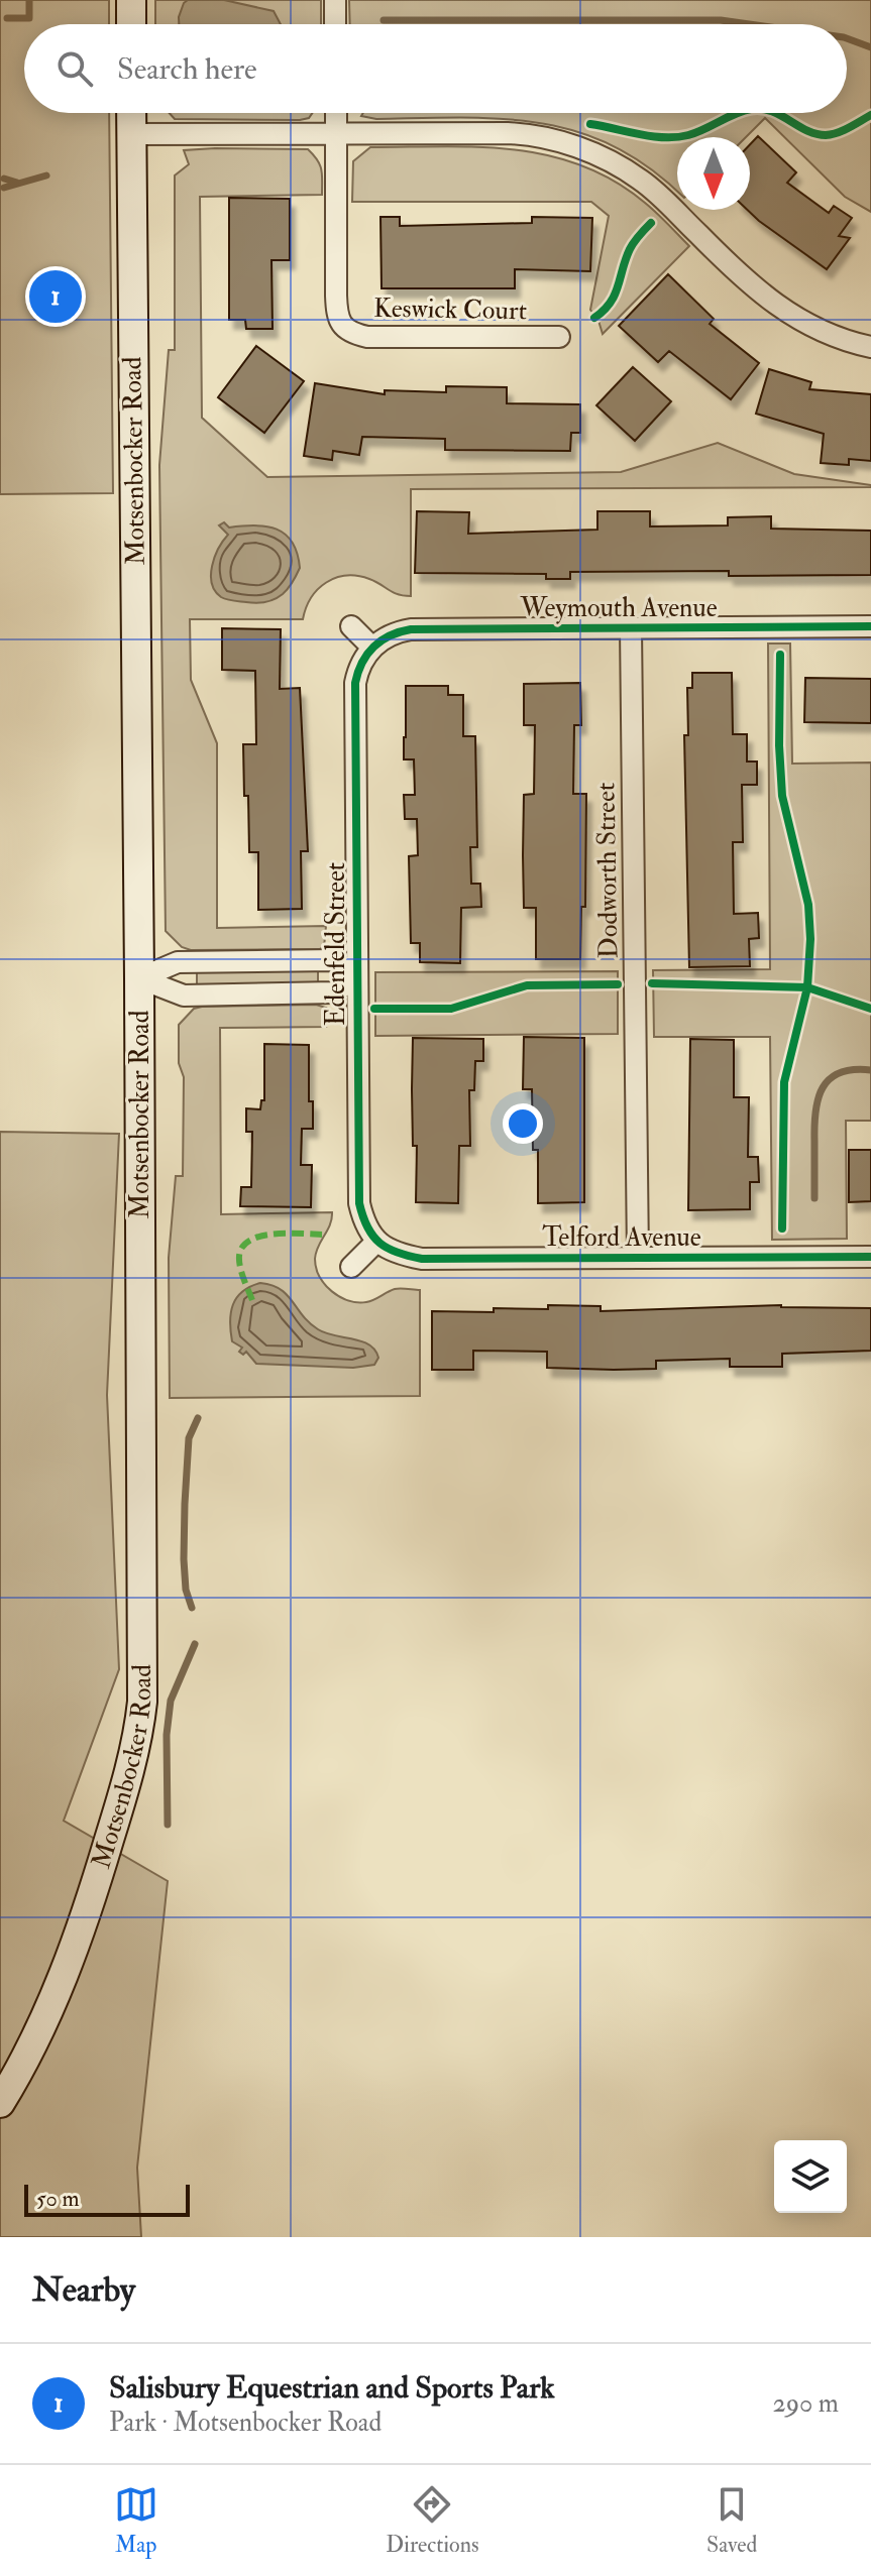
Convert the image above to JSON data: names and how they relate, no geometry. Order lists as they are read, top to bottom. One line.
{"streets":{"main road":["Motsenbocker Road"],"street":["Keswick Court","Weymouth Avenue","Dodworth Street","Edenfeld Street","Telford Avenue"]},"crossings":[["Weymouth Avenue","Dodworth Street"],["Weymouth Avenue","Edenfeld Street"],["Dodworth Street","Telford Avenue"],["Edenfeld Street","Telford Avenue"]],"scale_bar":"50 m","north":"bottom","page":{"search":"Search here","pins":"1","scale":"50 m","heading":"Nearby","list":[{"mark":"1","name":"Salisbury Equestrian and Sports Park","note":"Park · Motsenbocker Road","value":"290 m"}],"nav":["Map","Directions","Saved"]}}
